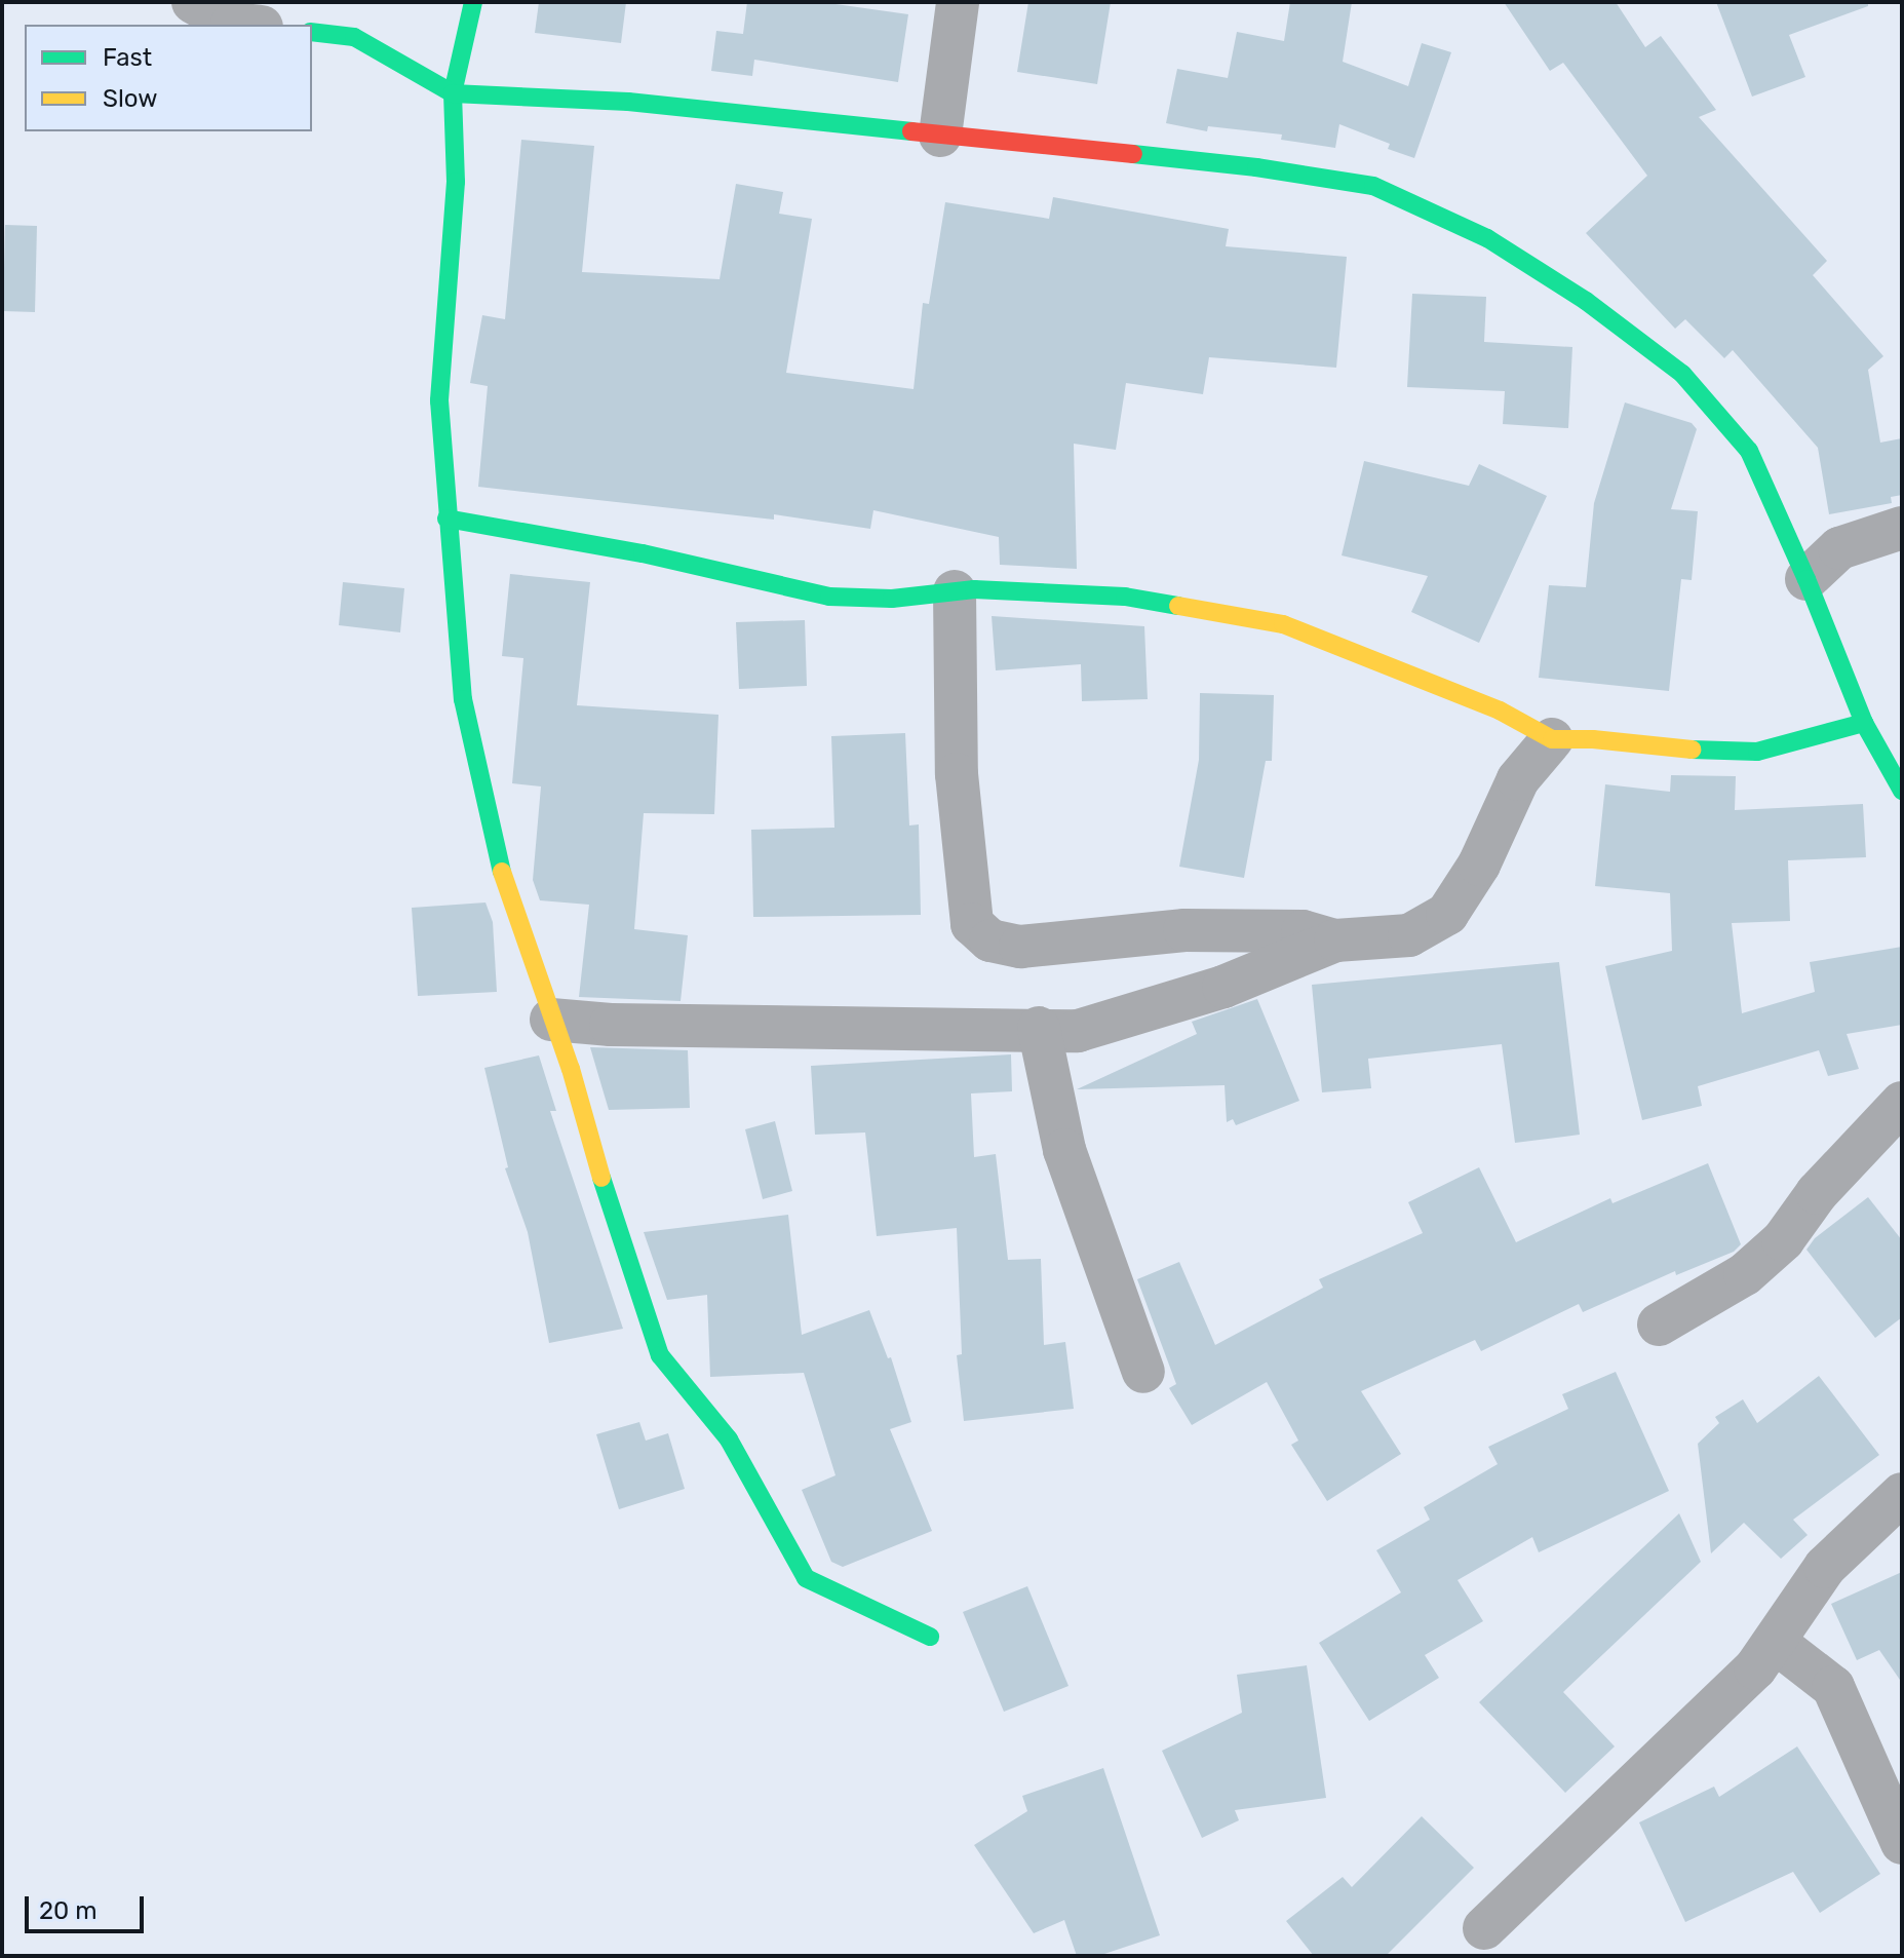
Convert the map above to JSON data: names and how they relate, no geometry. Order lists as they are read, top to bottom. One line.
{"legend":["Fast","Slow"],"scale_bar":"20 m"}
